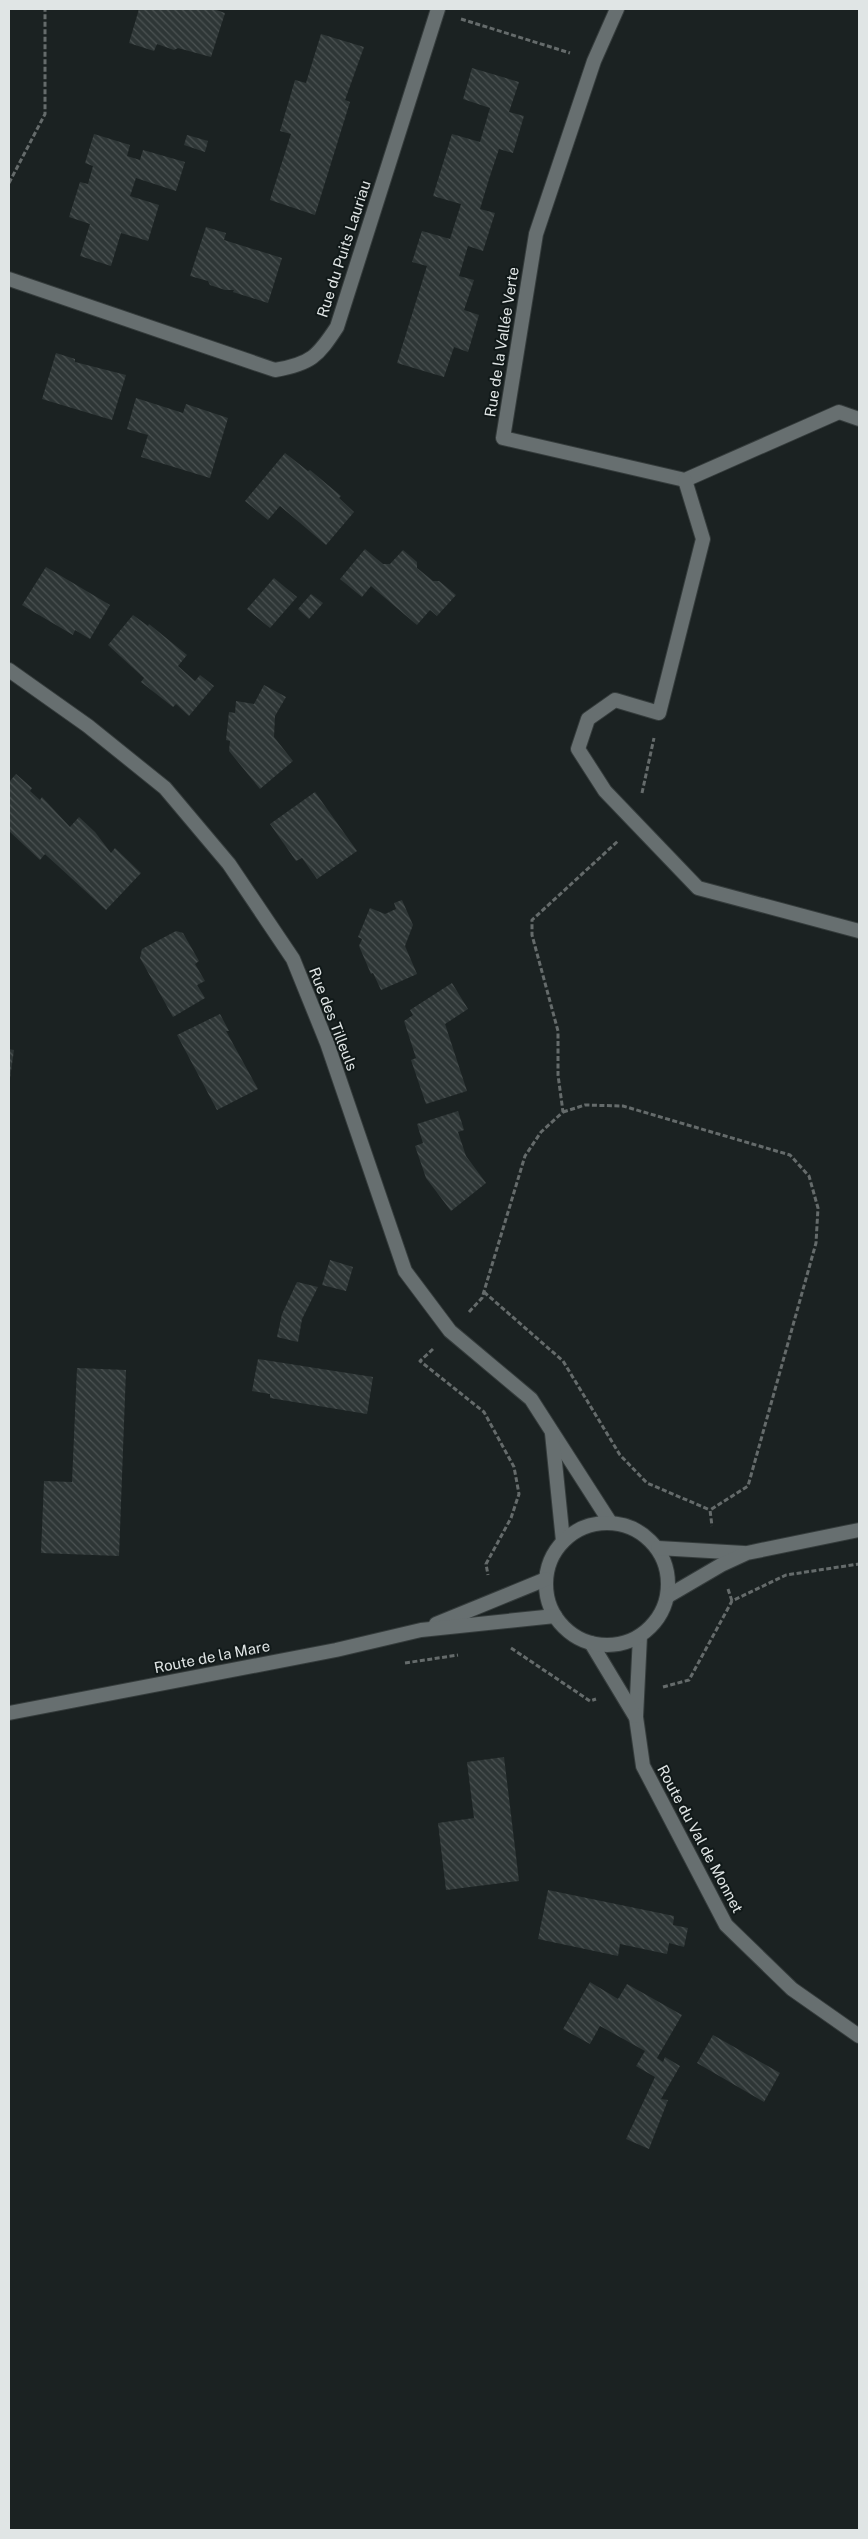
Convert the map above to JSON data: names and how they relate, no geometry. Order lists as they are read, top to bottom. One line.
{"streets":{"street":["Rue du Puits Lauriau","Rue de la Vallée Verte","Rue des Tilleuls","Route de la Mare","Route du Val de Monnet"]},"crossings":[["Rue des Tilleuls","Route de la Mare"],["Rue des Tilleuls","Route du Val de Monnet"],["Route de la Mare","Route du Val de Monnet"]]}
